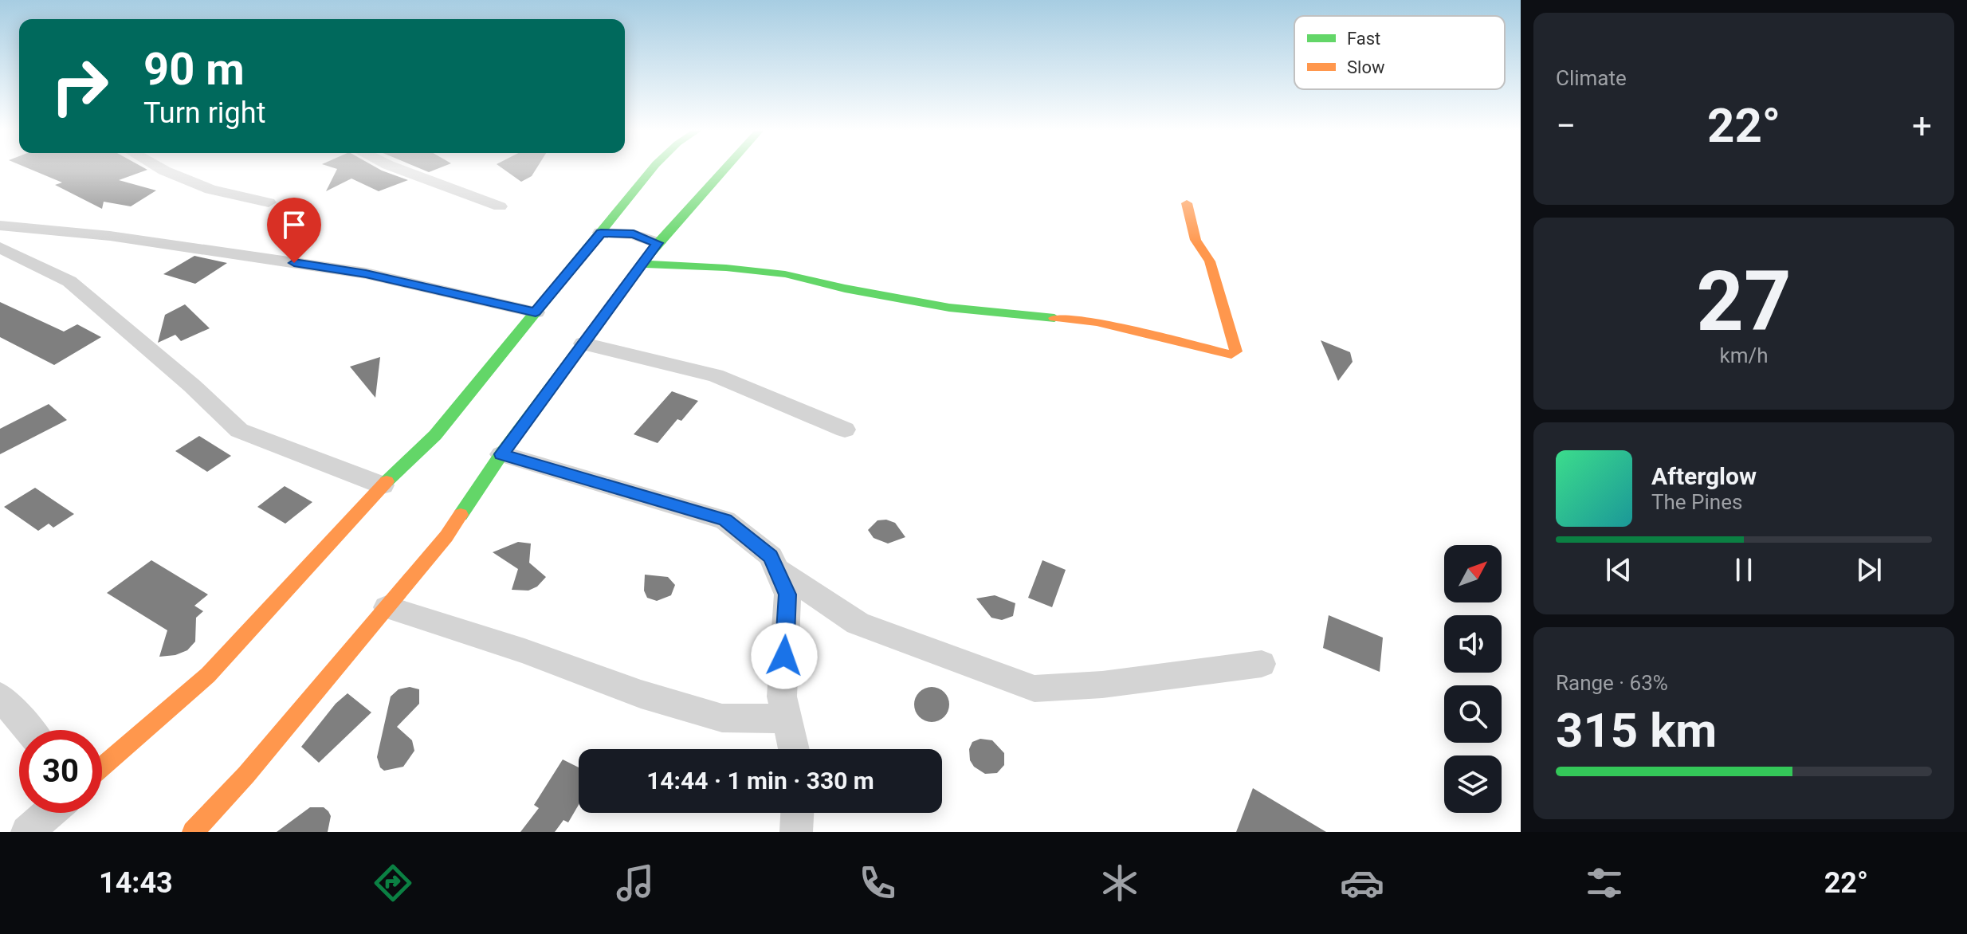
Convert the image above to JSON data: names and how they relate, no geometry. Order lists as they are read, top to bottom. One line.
{"legend":["Fast","Slow"],"north":"top right","page":{"tile":["Climate",["27","km/h"],["Range · 63%","315 km"]],"turn":["90 m","Turn right"],"heat":["−","22°","+"],"song":["Afterglow","The Pines"],"limit":"30","trip":"14:44 · 1 min · 330 m","tabs":["14:43","22°"]}}
